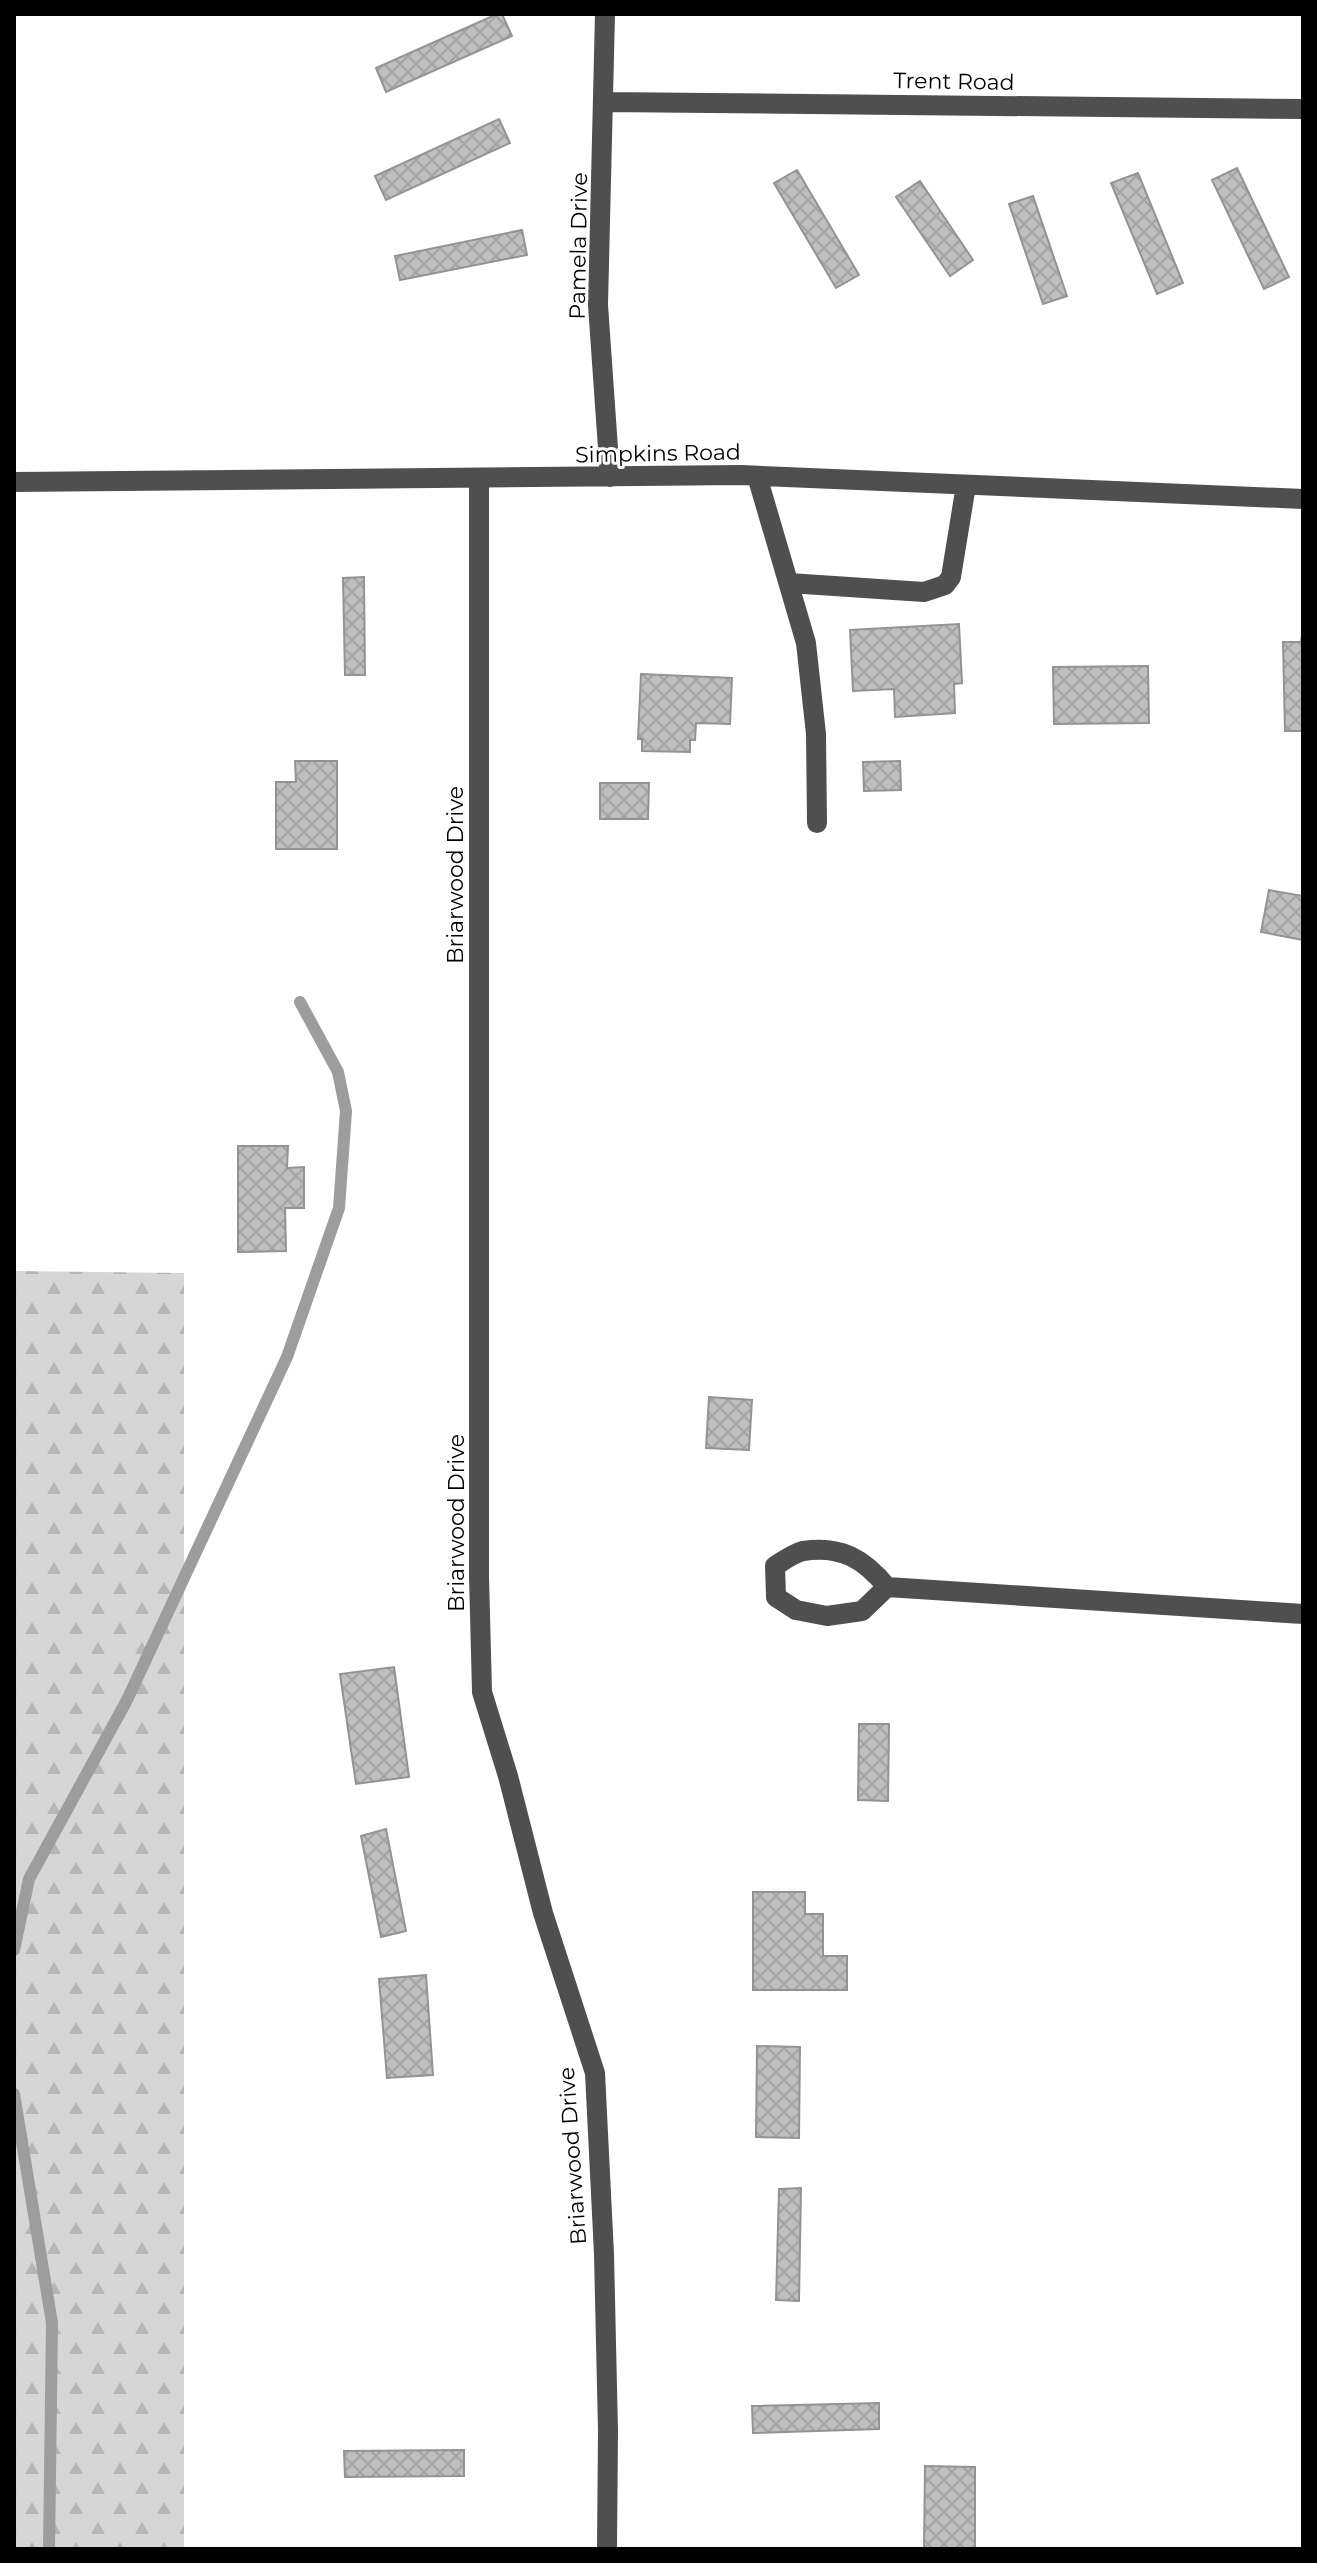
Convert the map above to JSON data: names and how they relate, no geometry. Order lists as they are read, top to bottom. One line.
{"streets":{"street":["Trent Road","Pamela Drive","Simpkins Road","Briarwood Drive"]},"crossings":[["Trent Road","Pamela Drive"],["Pamela Drive","Simpkins Road"],["Simpkins Road","Briarwood Drive"]]}
